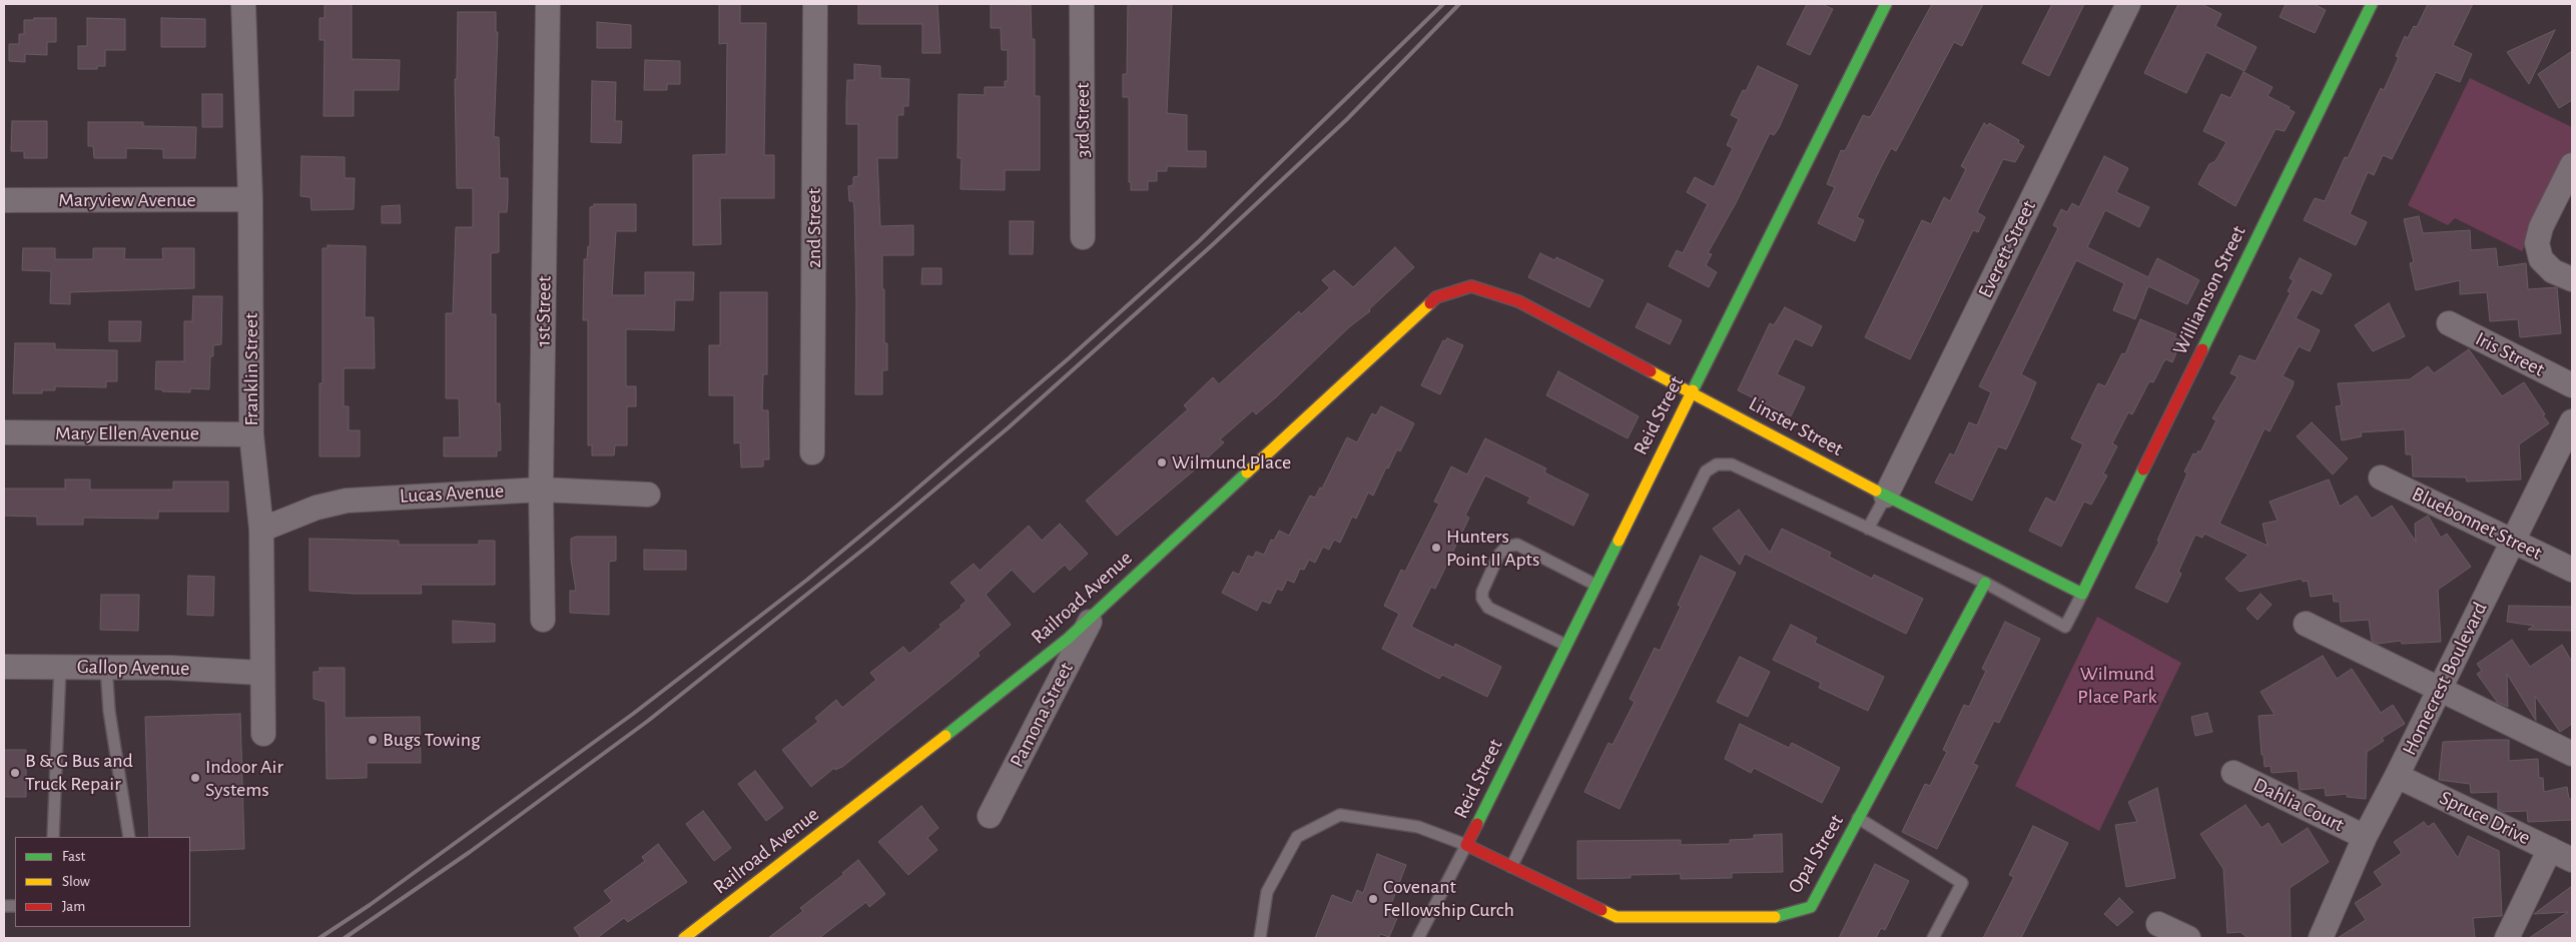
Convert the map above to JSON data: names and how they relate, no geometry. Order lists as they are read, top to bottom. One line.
{"streets":{"street":["3rd Street","Maryview Avenue","2nd Street","Everett Street","Williamson Street","1st Street","Iris Street","Franklin Street","Reid Street","Linster Street","Mary Ellen Avenue","Lucas Avenue","Bluebonnet Street","Railroad Avenue","Gallop Avenue","Homecrest Boulevard","Pamona Street","Dahlia Court","Spruce Drive","Opal Street"]},"crossings":[["Maryview Avenue","Franklin Street"],["Everett Street","Linster Street"],["Williamson Street","Linster Street"],["1st Street","Lucas Avenue"],["Franklin Street","Mary Ellen Avenue"],["Franklin Street","Lucas Avenue"],["Franklin Street","Gallop Avenue"],["Reid Street","Linster Street"],["Reid Street","Opal Street"],["Linster Street","Railroad Avenue"],["Bluebonnet Street","Homecrest Boulevard"],["Railroad Avenue","Pamona Street"],["Homecrest Boulevard","Dahlia Court"],["Homecrest Boulevard","Spruce Drive"]],"parks":["Wilmund Place Park"],"places":["Wilmund Place","Hunters Point II Apts","Bugs Towing","B & G Bus and Truck Repair","Indoor Air Systems","Covenant Fellowship Curch"],"legend":["Fast","Slow","Jam"]}
